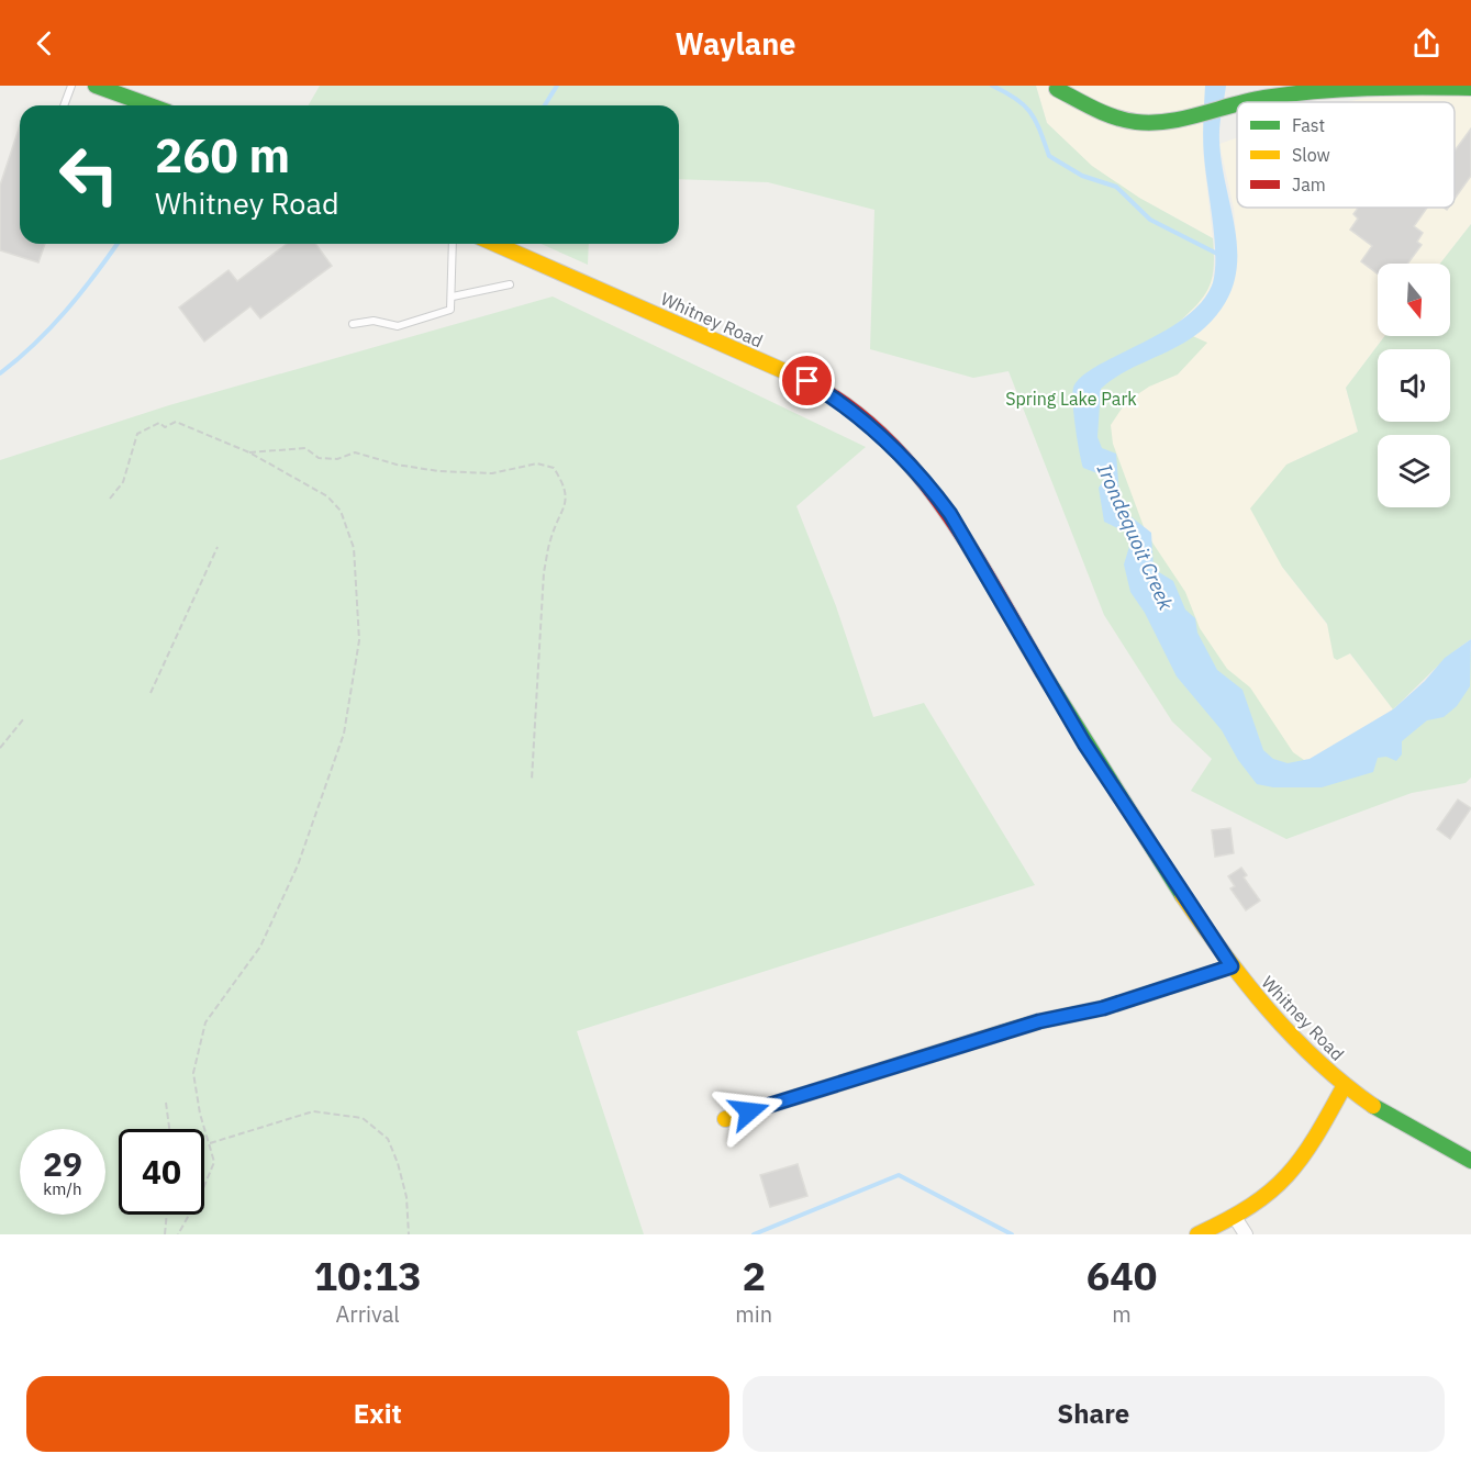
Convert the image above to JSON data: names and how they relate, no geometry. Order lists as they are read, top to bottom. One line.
{"streets":{"main road":["Whitney Road"]},"water":["Irondequoit Creek"],"parks":["Spring Lake Park"],"legend":["Fast","Slow","Jam"],"north":"bottom","page":{"header":"Waylane","turn":["260 m","Whitney Road"],"speed":"29 km/h","limit":"40","eta":["10:13","Arrival","2","min","640","m"],"buttons":["Exit","Share"]}}
